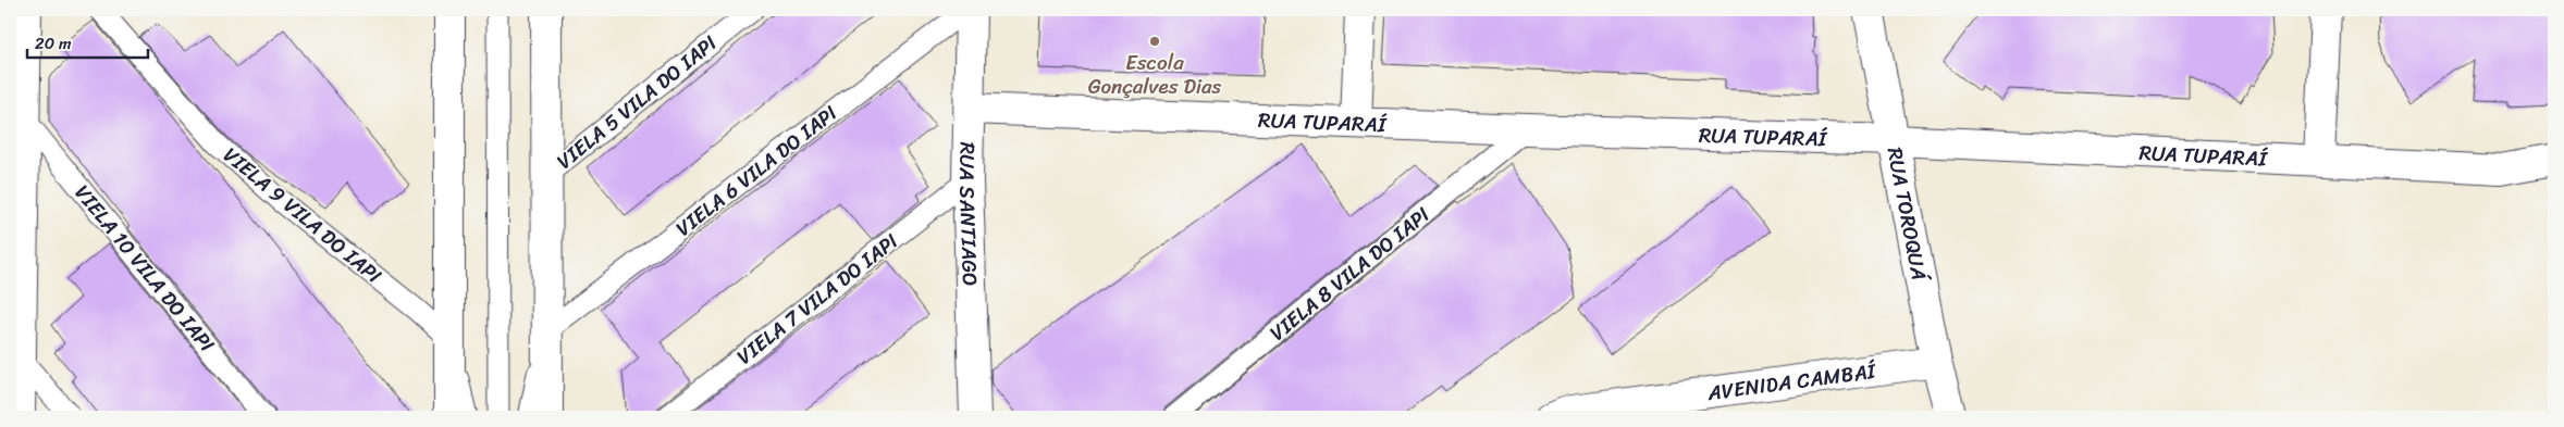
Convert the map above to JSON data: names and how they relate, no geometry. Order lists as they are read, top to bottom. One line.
{"streets":{"street":["RUA TUPARAÍ","RUA SANTIAGO","RUA TOROQUÁ","AVENIDA CAMBAÍ"],"lane":["VIELA 5 VILA DO IAPI","VIELA 6 VILA DO IAPI","VIELA 9 VILA DO IAPI","VIELA 10 VILA DO IAPI","VIELA 8 VILA DO IAPI","VIELA 7 VILA DO IAPI"]},"crossings":[["RUA TUPARAÍ","RUA SANTIAGO"],["RUA TUPARAÍ","RUA TOROQUÁ"],["RUA TUPARAÍ","VIELA 8 VILA DO IAPI"],["RUA SANTIAGO","VIELA 7 VILA DO IAPI"],["RUA TOROQUÁ","AVENIDA CAMBAÍ"]],"places":["Escola Gonçalves Dias"],"scale_bar":"20 m"}
